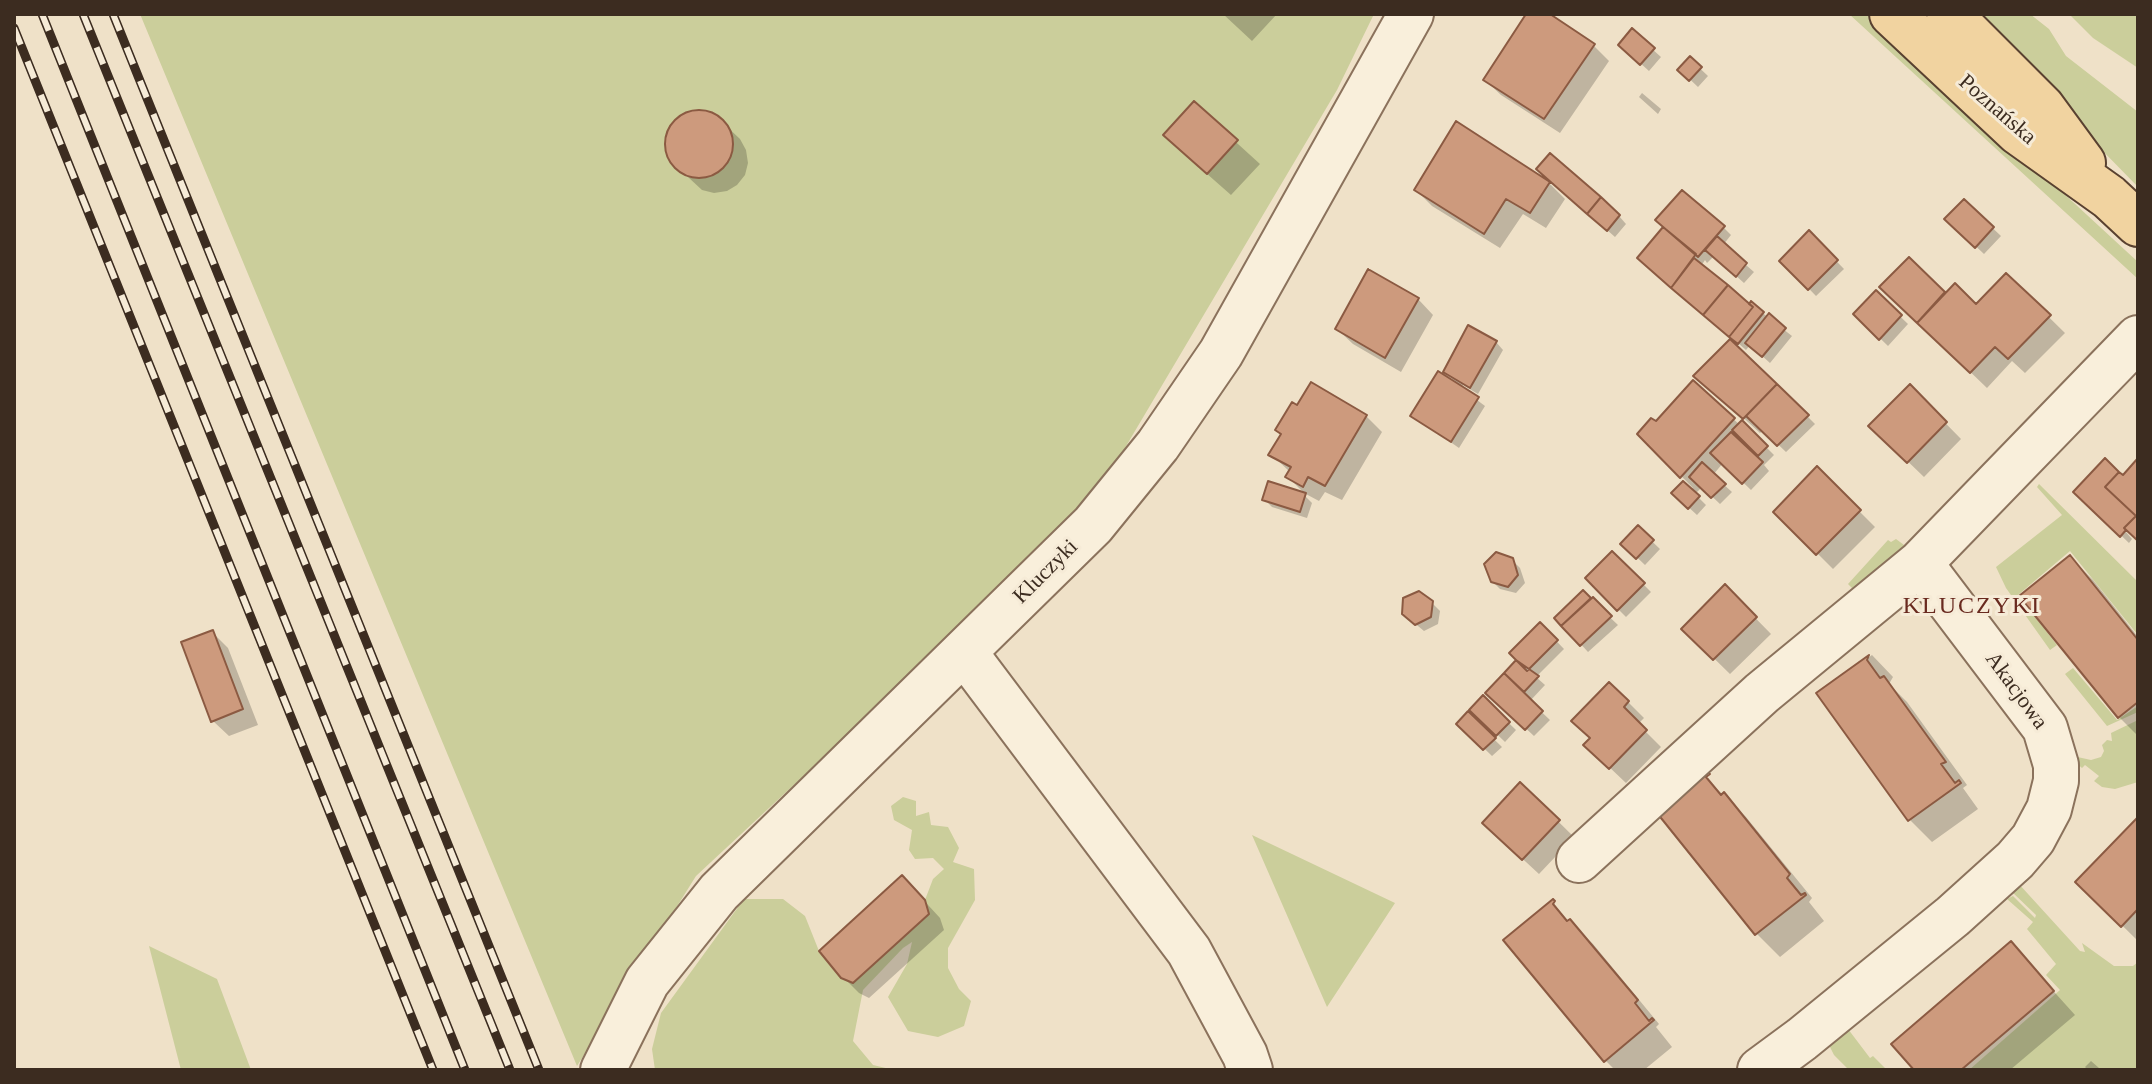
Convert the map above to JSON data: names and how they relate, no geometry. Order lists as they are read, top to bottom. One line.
{"streets":{"main road":["Poznańska"],"street":["Kluczyki","Akacjowa"]},"districts":["KLUCZYKI"]}
